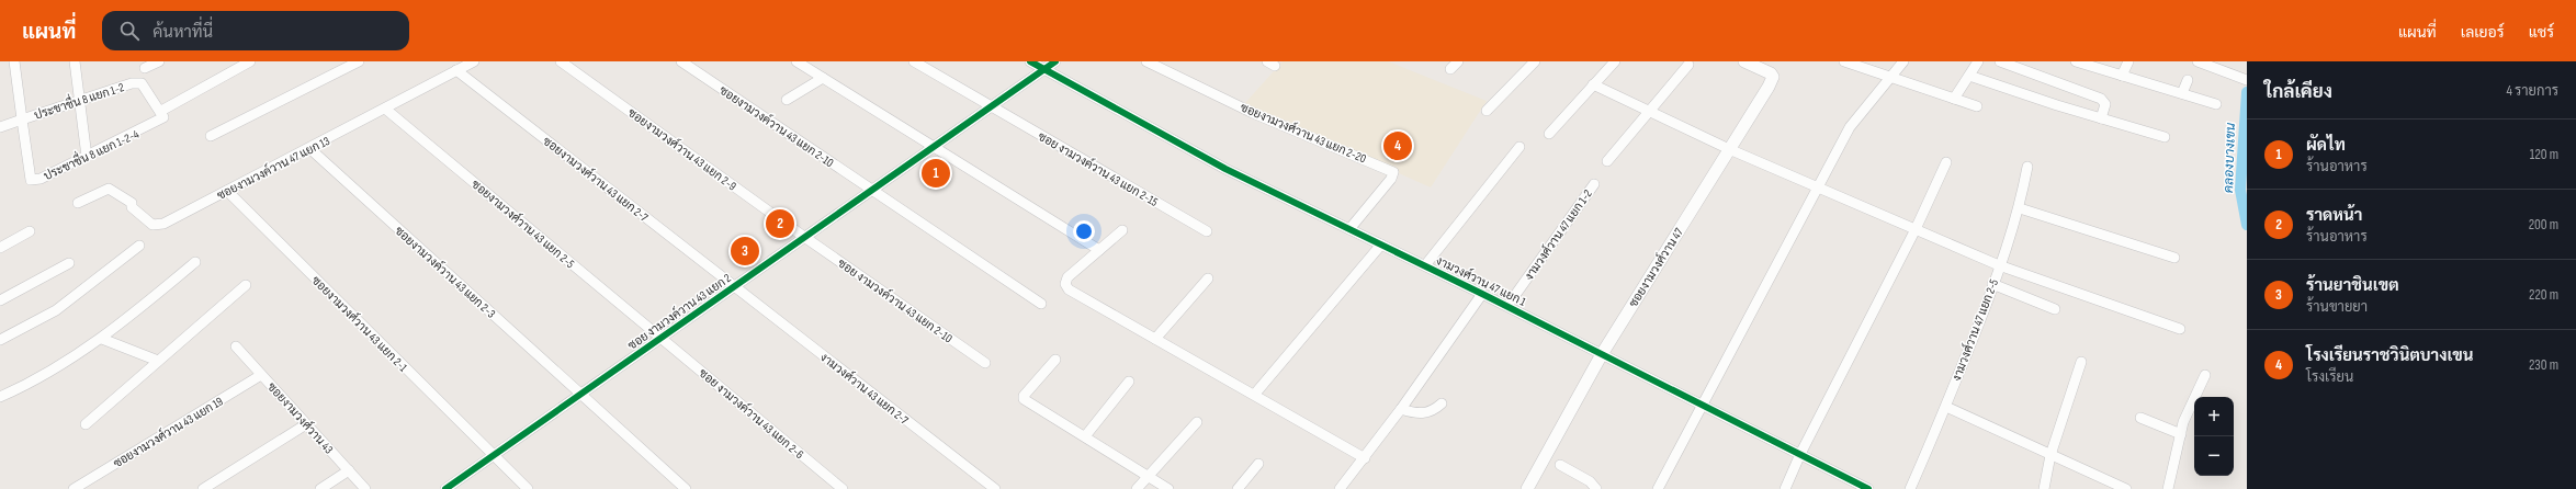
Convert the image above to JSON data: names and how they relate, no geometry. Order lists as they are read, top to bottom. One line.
{"streets":{"street":["ประชาชื่น 8 แยก 1-2","ซอยงามวงค์วาน 43 แยก 2-10","ซอยงามวงศ์วาน 43 แยก 2-20","ซอยงามวงศ์วาน 43 แยก 2-9","ประชาชื่น 8 แยก 1-2-4","ซอยงามวงค์วาน 47 แยก 13","ซอย งามวงค์วาน 43 แยก 2-15","ซอยงามวงศ์วาน 43 แยก 2-7","ซอยงามวงศ์วาน 43 แยก 2-5","งามวงศ์วาน 47 แยก 1-2","ซอยงามวงศ์วาน 47","ซอยงามวงค์วาน 43 แยก 2-3","งามวงศ์วาน 47 แยก 1","ซอย งามวงค์วาน 43 แยก 2-10","ซอย งามวงค์วาน 43 แยก 2","ซอยงามวงศ์วาน 43 แยก 2-1","งามวงศ์วาน 47 แยก 2-5","งามวงศ์วาน 43 แยก 2-7","ซอย งามวงค์วาน 43 แยก 2-6","ซอยงามวงศ์วาน 43","ซอยงามวงศ์วาน 43 แยก 19"]},"crossings":[["ประชาชื่น 8 แยก 1-2","ประชาชื่น 8 แยก 1-2-4"],["ซอยงามวงค์วาน 43 แยก 2-10","ซอย งามวงค์วาน 43 แยก 2"],["ซอยงามวงศ์วาน 43 แยก 2-20","งามวงศ์วาน 47 แยก 1"],["ซอยงามวงศ์วาน 43 แยก 2-9","ซอย งามวงค์วาน 43 แยก 2-10"],["ซอยงามวงศ์วาน 43 แยก 2-9","ซอย งามวงค์วาน 43 แยก 2"],["ซอยงามวงค์วาน 47 แยก 13","ซอยงามวงศ์วาน 43 แยก 2-7"],["ซอยงามวงค์วาน 47 แยก 13","ซอยงามวงศ์วาน 43 แยก 2-5"],["ซอยงามวงค์วาน 47 แยก 13","ซอยงามวงค์วาน 43 แยก 2-3"],["ซอยงามวงค์วาน 47 แยก 13","ซอยงามวงศ์วาน 43 แยก 2-1"],["ซอย งามวงค์วาน 43 แยก 2-15","ซอย งามวงค์วาน 43 แยก 2"],["ซอยงามวงศ์วาน 43 แยก 2-7","ซอย งามวงค์วาน 43 แยก 2"],["ซอยงามวงศ์วาน 43 แยก 2-7","งามวงศ์วาน 43 แยก 2-7"],["ซอยงามวงศ์วาน 43 แยก 2-5","ซอย งามวงค์วาน 43 แยก 2"],["ซอยงามวงศ์วาน 43 แยก 2-5","ซอย งามวงค์วาน 43 แยก 2-6"],["งามวงศ์วาน 47 แยก 1-2","งามวงศ์วาน 47 แยก 1"],["ซอยงามวงศ์วาน 47","งามวงศ์วาน 47 แยก 1"],["ซอยงามวงค์วาน 43 แยก 2-3","ซอย งามวงค์วาน 43 แยก 2"],["งามวงศ์วาน 47 แยก 1","ซอย งามวงค์วาน 43 แยก 2"],["ซอย งามวงค์วาน 43 แยก 2-10","ซอย งามวงค์วาน 43 แยก 2"],["ซอย งามวงค์วาน 43 แยก 2","ซอยงามวงศ์วาน 43 แยก 2-1"],["ซอย งามวงค์วาน 43 แยก 2","งามวงศ์วาน 43 แยก 2-7"],["ซอย งามวงค์วาน 43 แยก 2","ซอย งามวงค์วาน 43 แยก 2-6"],["ซอยงามวงศ์วาน 43","ซอยงามวงศ์วาน 43 แยก 19"]],"water":["คลองบางเขน"],"page":{"header":"แผนที่","search":"ค้นหาที่นี่","nav":["แผนที่","เลเยอร์","แชร์"],"heading":["ใกล้เคียง","4 รายการ"],"list":[{"mark":"1","name":"ผัดไท","note":"ร้านอาหาร","value":"120 m"},{"mark":"2","name":"ราดหน้า","note":"ร้านอาหาร","value":"200 m"},{"mark":"3","name":"ร้านยาชินเขต","note":"ร้านขายยา","value":"220 m"},{"mark":"4","name":"โรงเรียนราชวินิตบางเขน","note":"โรงเรียน","value":"230 m"}],"pins":["4","1","2","3"],"map_buttons":["+","−"]}}
